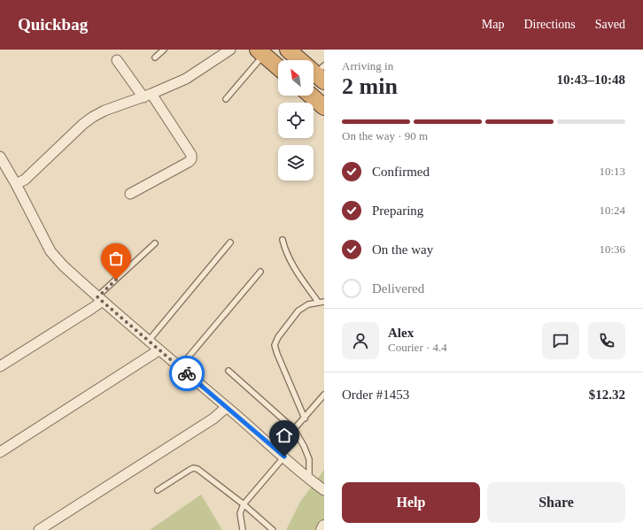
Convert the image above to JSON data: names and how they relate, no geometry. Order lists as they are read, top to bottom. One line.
{"north":"top left","page":{"header":"Quickbag","nav":["Map","Directions","Saved"],"heading":["2 min","Arriving in","10:43–10:48"],"panel":["Alex","Courier · 4.4","Order #1453","$12.32"],"bar":"On the way · 90 m","list":[["Confirmed","10:13"],["Preparing","10:24"],["On the way","10:36"],"Delivered"],"buttons":["Help","Share"]}}
